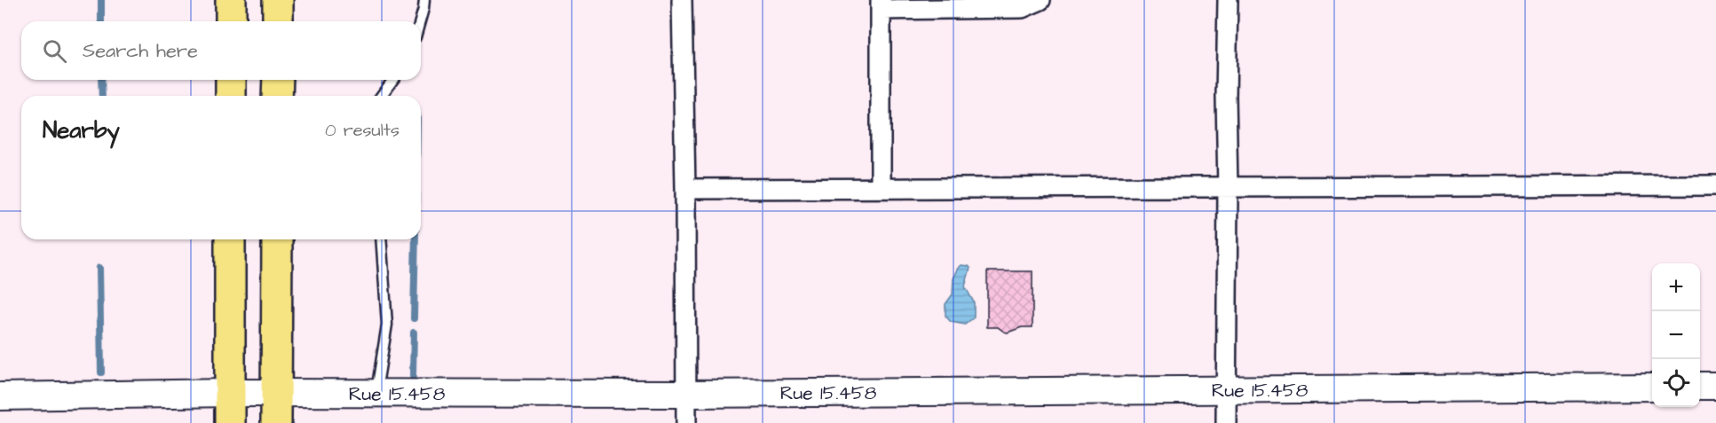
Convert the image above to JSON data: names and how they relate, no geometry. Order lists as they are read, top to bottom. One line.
{"streets":{"main road":["Rue 15.458"]},"page":{"search":"Search here","heading":["Nearby","0 results"],"map_buttons":["+","−"]}}
